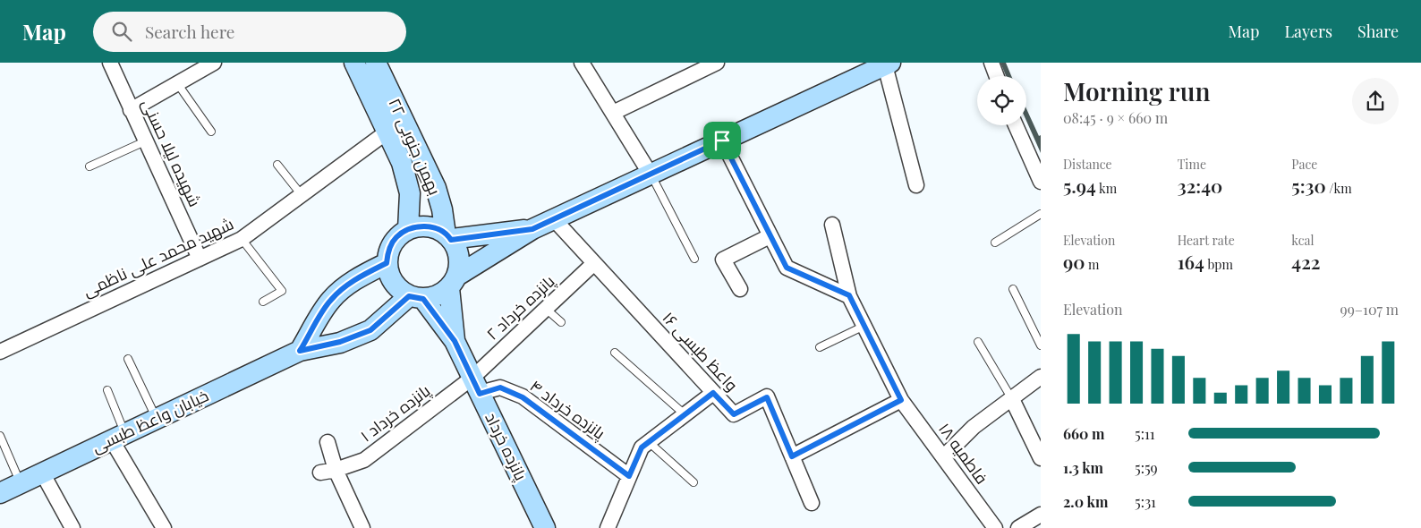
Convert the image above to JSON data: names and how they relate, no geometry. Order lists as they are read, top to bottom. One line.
{"streets":{"street":["۲۲ بهمن جنوبی","شهیده لیلا حسنی","شهید محمد علی ناظمی","پانزده خرداد ۲","واعظ طبسی ۱۶","پانزده خرداد ۴","پانزده خرداد ۱","خیابان واعظ طبسی","پانزده خرداد","فاطمیه ۱۸"]},"crossings":[["۲۲ بهمن جنوبی","شهید محمد علی ناظمی"],["۲۲ بهمن جنوبی","خیابان واعظ طبسی"],["شهیده لیلا حسنی","شهید محمد علی ناظمی"],["پانزده خرداد ۲","واعظ طبسی ۱۶"],["پانزده خرداد ۲","پانزده خرداد ۴"],["پانزده خرداد ۲","پانزده خرداد ۱"],["پانزده خرداد ۲","پانزده خرداد"],["پانزده خرداد ۴","پانزده خرداد ۱"],["پانزده خرداد ۴","پانزده خرداد"],["پانزده خرداد ۱","پانزده خرداد"]],"page":{"header":"Map","search":"Search here","nav":["Map","Layers","Share"],"heading":["Morning run","08:45 · 9 × 660 m"],"stats":[["Distance","5.94 km"],["Time","32:40"],["Pace","5:30 /km"],["Elevation","90 m"],["Heart rate","164 bpm"],["kcal","422"]],"chart":["Elevation","99–107 m"],"list":[{"name":"660 m","note":"5:11"},{"name":"1.3 km","note":"5:59"},{"name":"2.0 km","note":"5:31"}]}}
